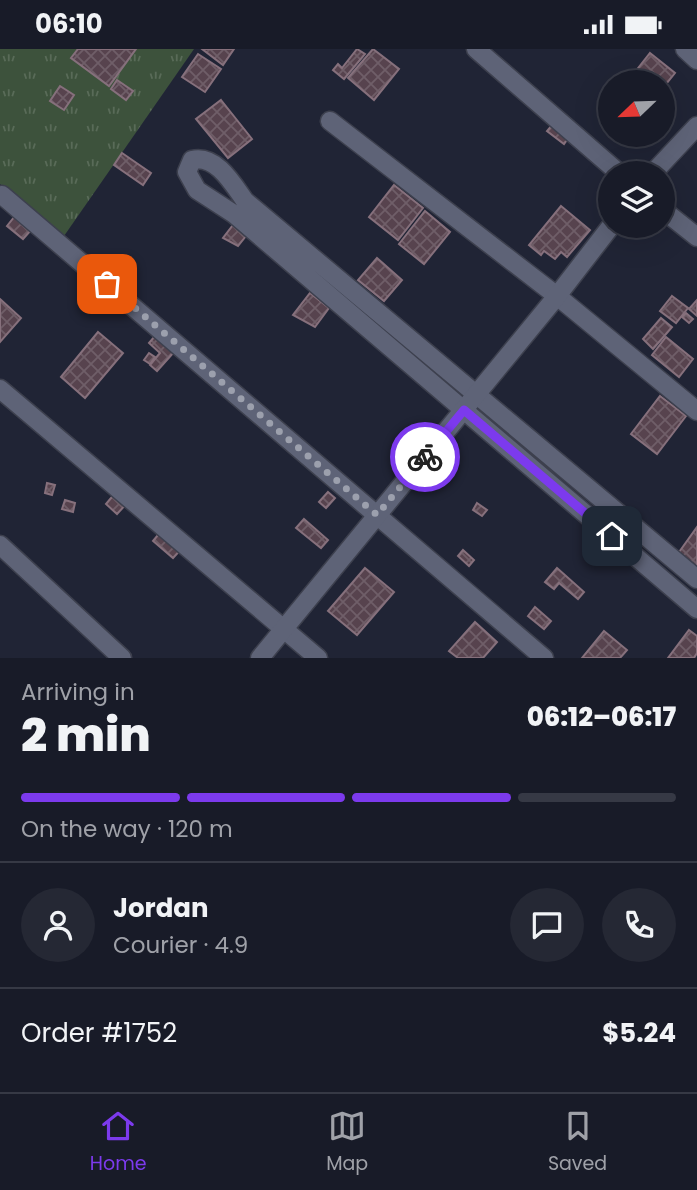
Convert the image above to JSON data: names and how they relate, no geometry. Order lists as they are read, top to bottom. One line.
{"north":"bottom left","page":{"status":"06:10","heading":["2 min","Arriving in","06:12–06:17"],"panel":["Jordan","Courier · 4.9","Order #1752","$5.24"],"bar":"On the way · 120 m","tabs":["Home","Map","Saved"]}}
